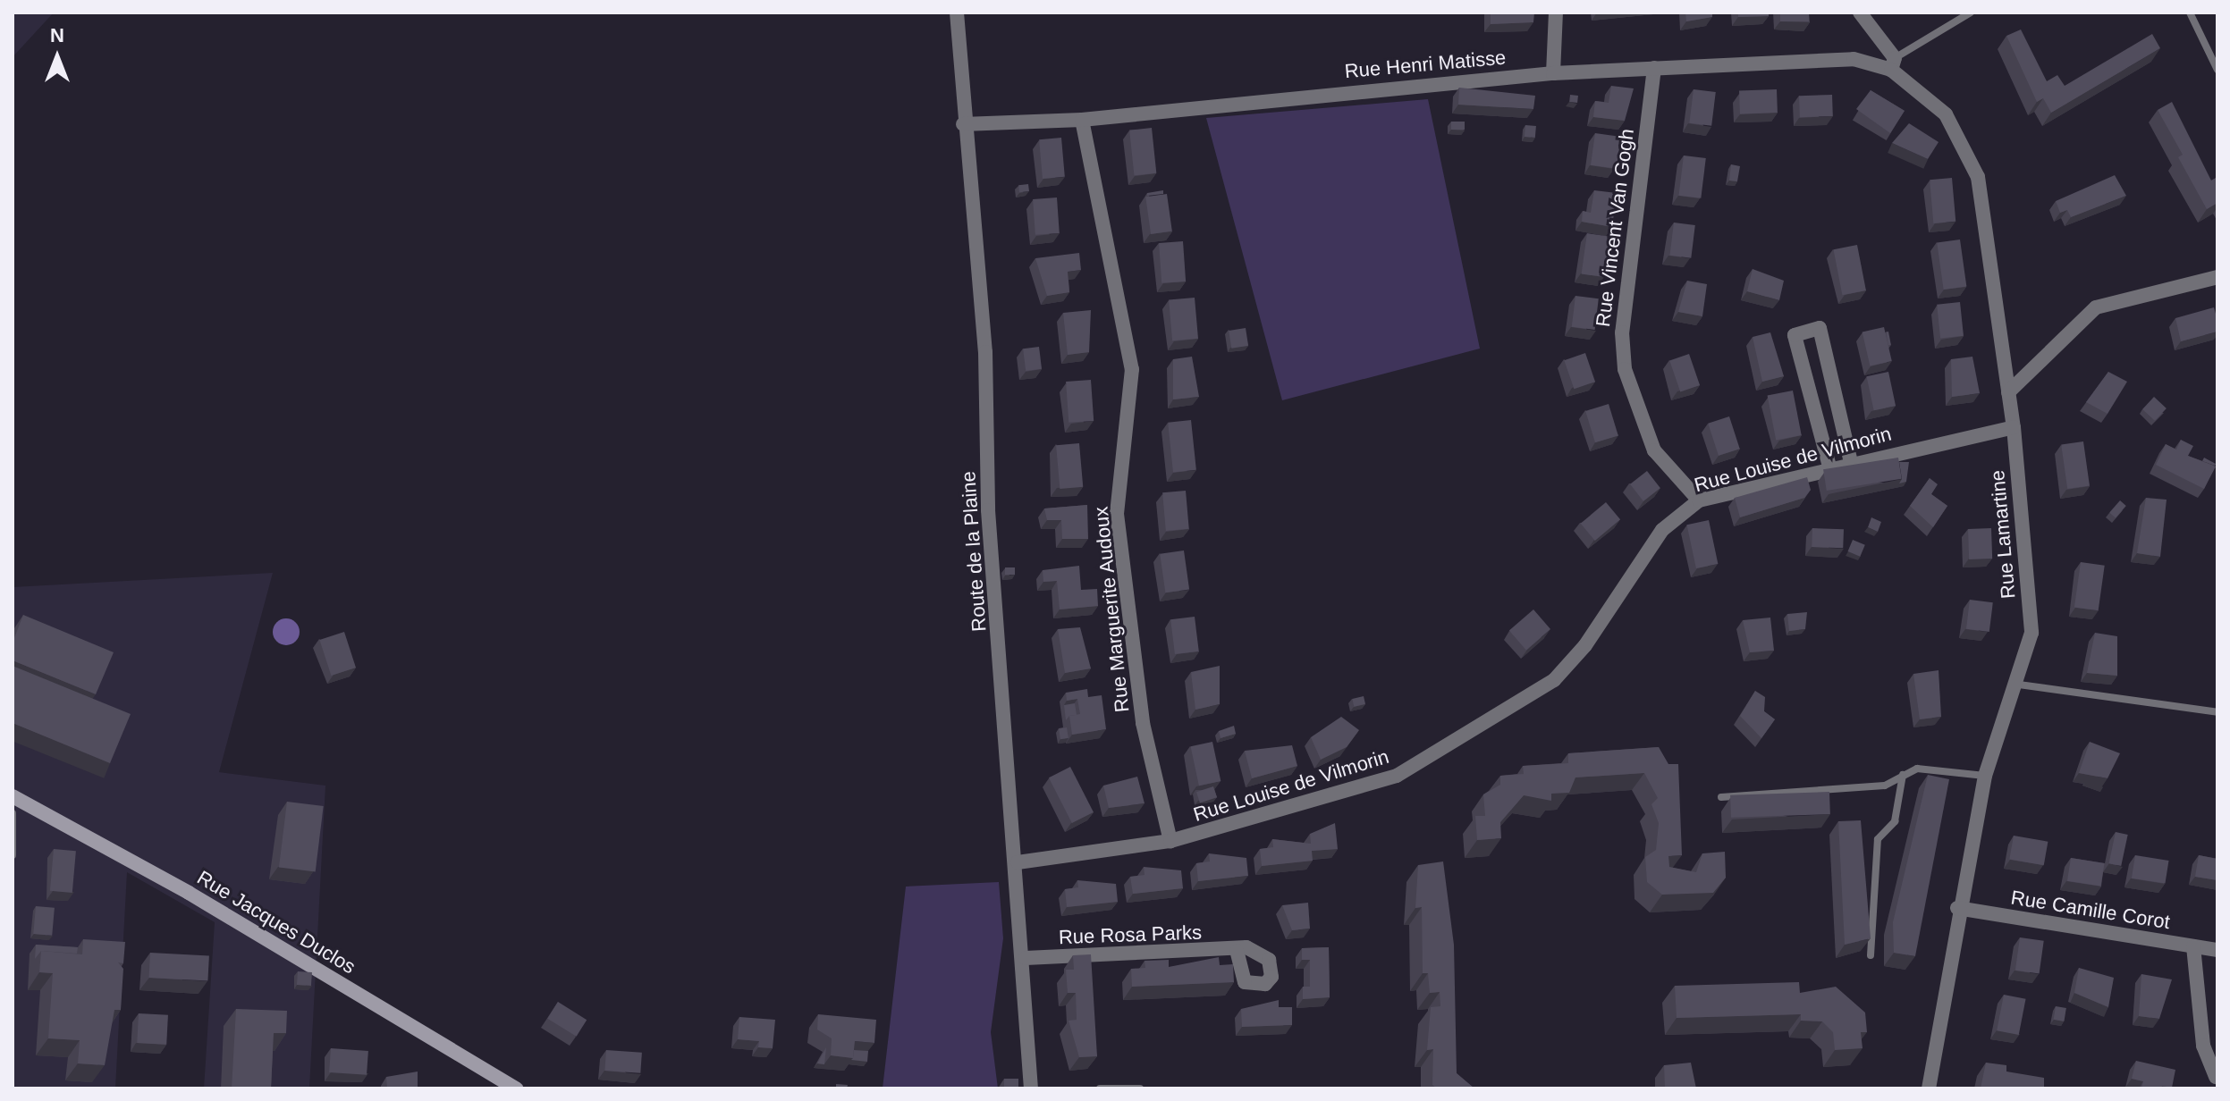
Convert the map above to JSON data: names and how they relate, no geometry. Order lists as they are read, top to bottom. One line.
{"streets":{"street":["Rue Henri Matisse","Rue Vincent Van Gogh","Rue Louise de Vilmorin","Rue Lamartine","Route de la Plaine","Rue Marguerite Audoux","Rue Camille Corot","Rue Jacques Duclos","Rue Rosa Parks"]},"crossings":[["Rue Henri Matisse","Rue Vincent Van Gogh"],["Rue Henri Matisse","Rue Lamartine"],["Rue Henri Matisse","Route de la Plaine"],["Rue Henri Matisse","Rue Marguerite Audoux"],["Rue Vincent Van Gogh","Rue Louise de Vilmorin"],["Rue Louise de Vilmorin","Rue Lamartine"],["Rue Louise de Vilmorin","Route de la Plaine"],["Rue Louise de Vilmorin","Rue Marguerite Audoux"],["Rue Lamartine","Rue Camille Corot"],["Route de la Plaine","Rue Rosa Parks"]],"north":"top"}
